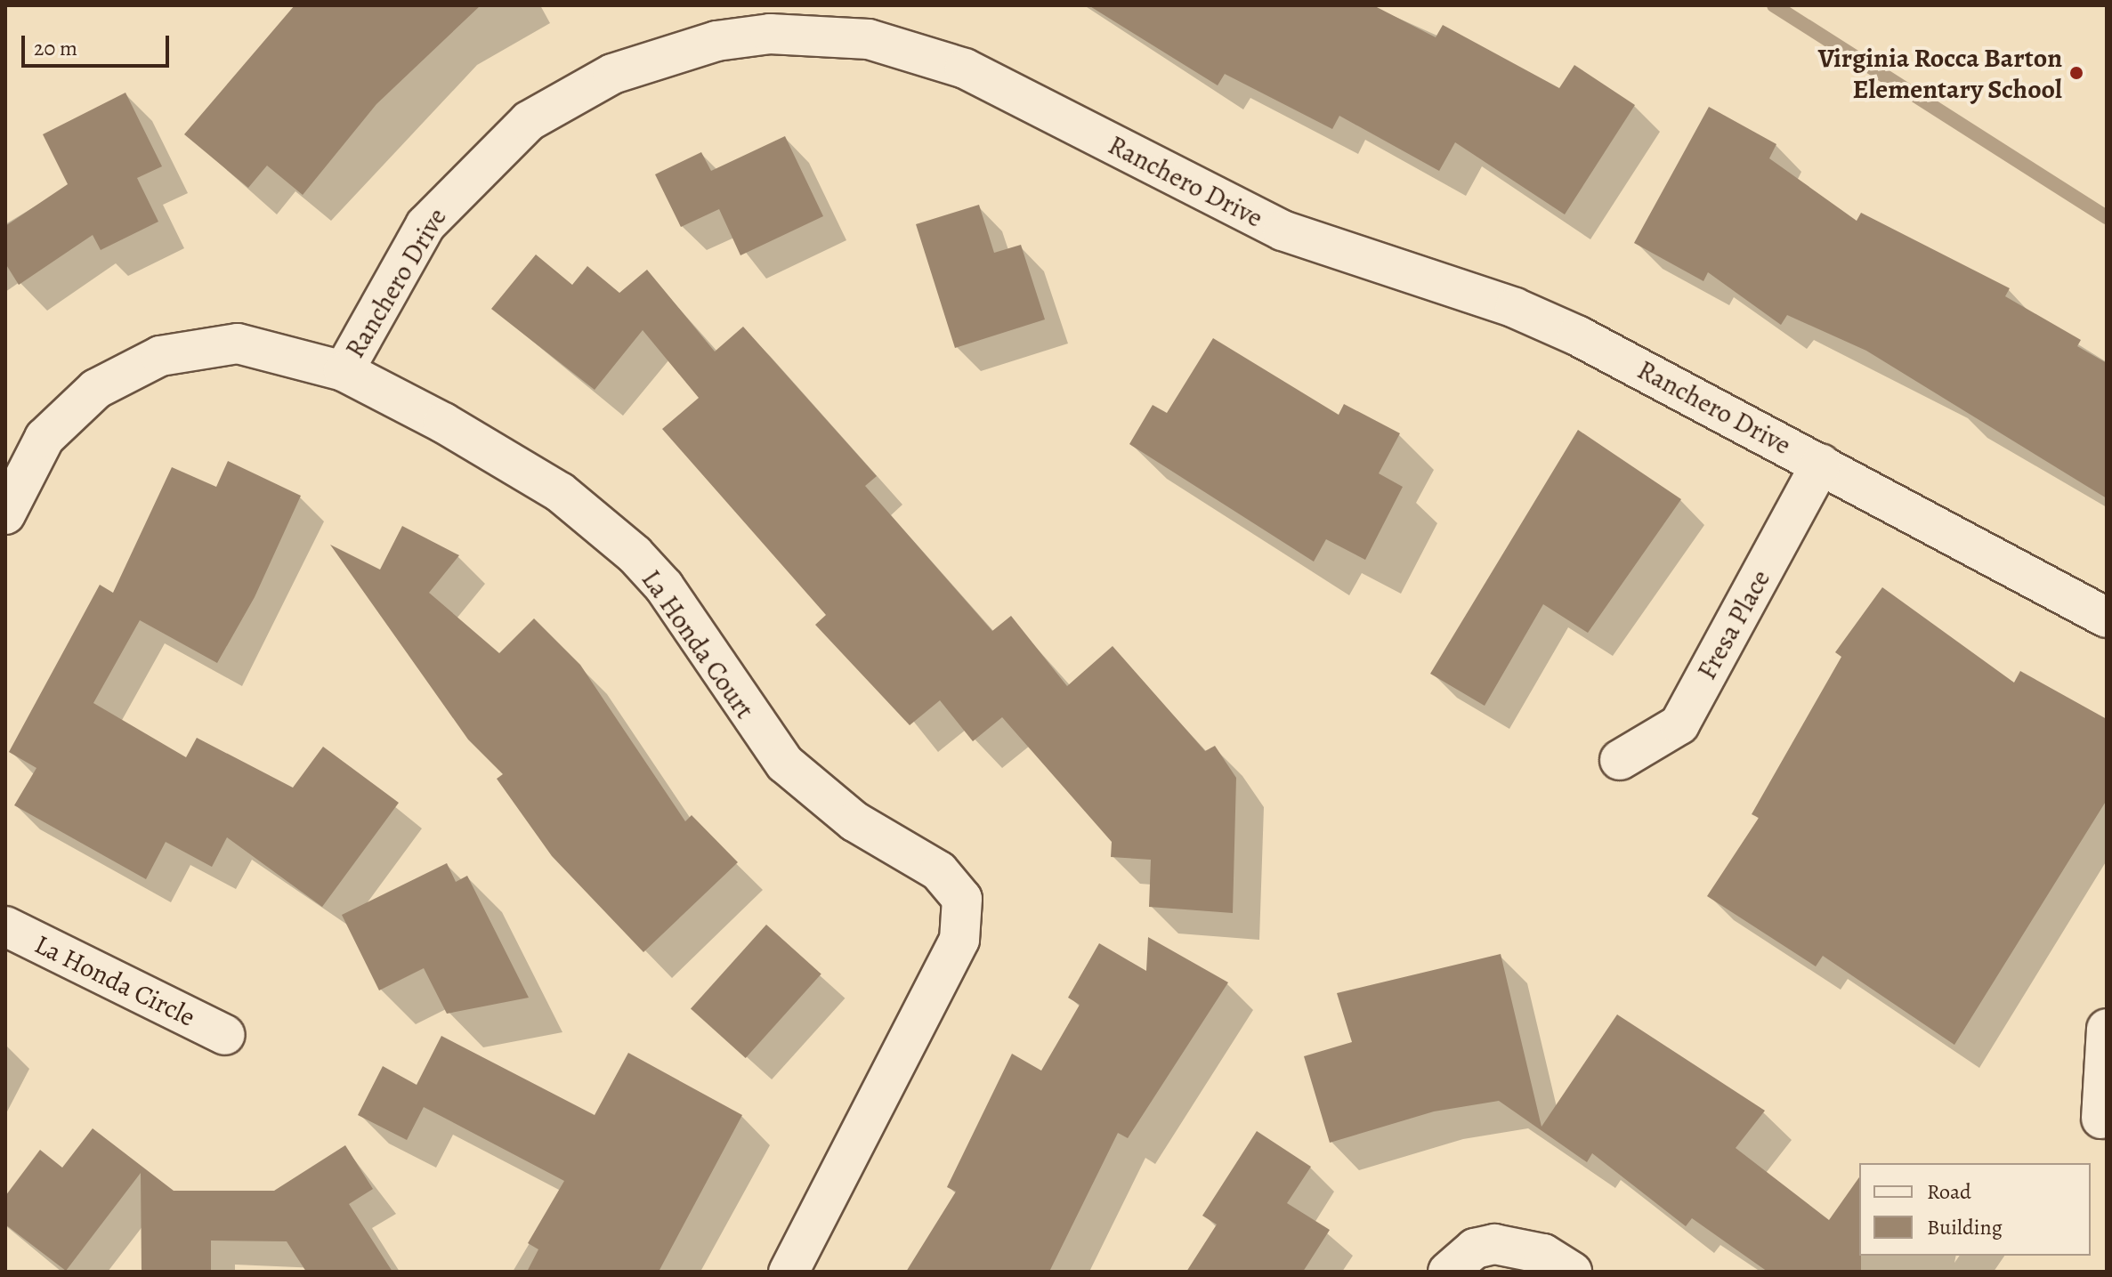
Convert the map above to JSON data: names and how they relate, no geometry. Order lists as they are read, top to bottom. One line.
{"streets":{"street":["Ranchero Drive","Fresa Place","La Honda Court","La Honda Circle"]},"crossings":[["Ranchero Drive","Fresa Place"],["Ranchero Drive","La Honda Court"]],"places":["Virginia Rocca Barton Elementary School"],"legend":["Road","Building"],"scale_bar":"20 m"}
